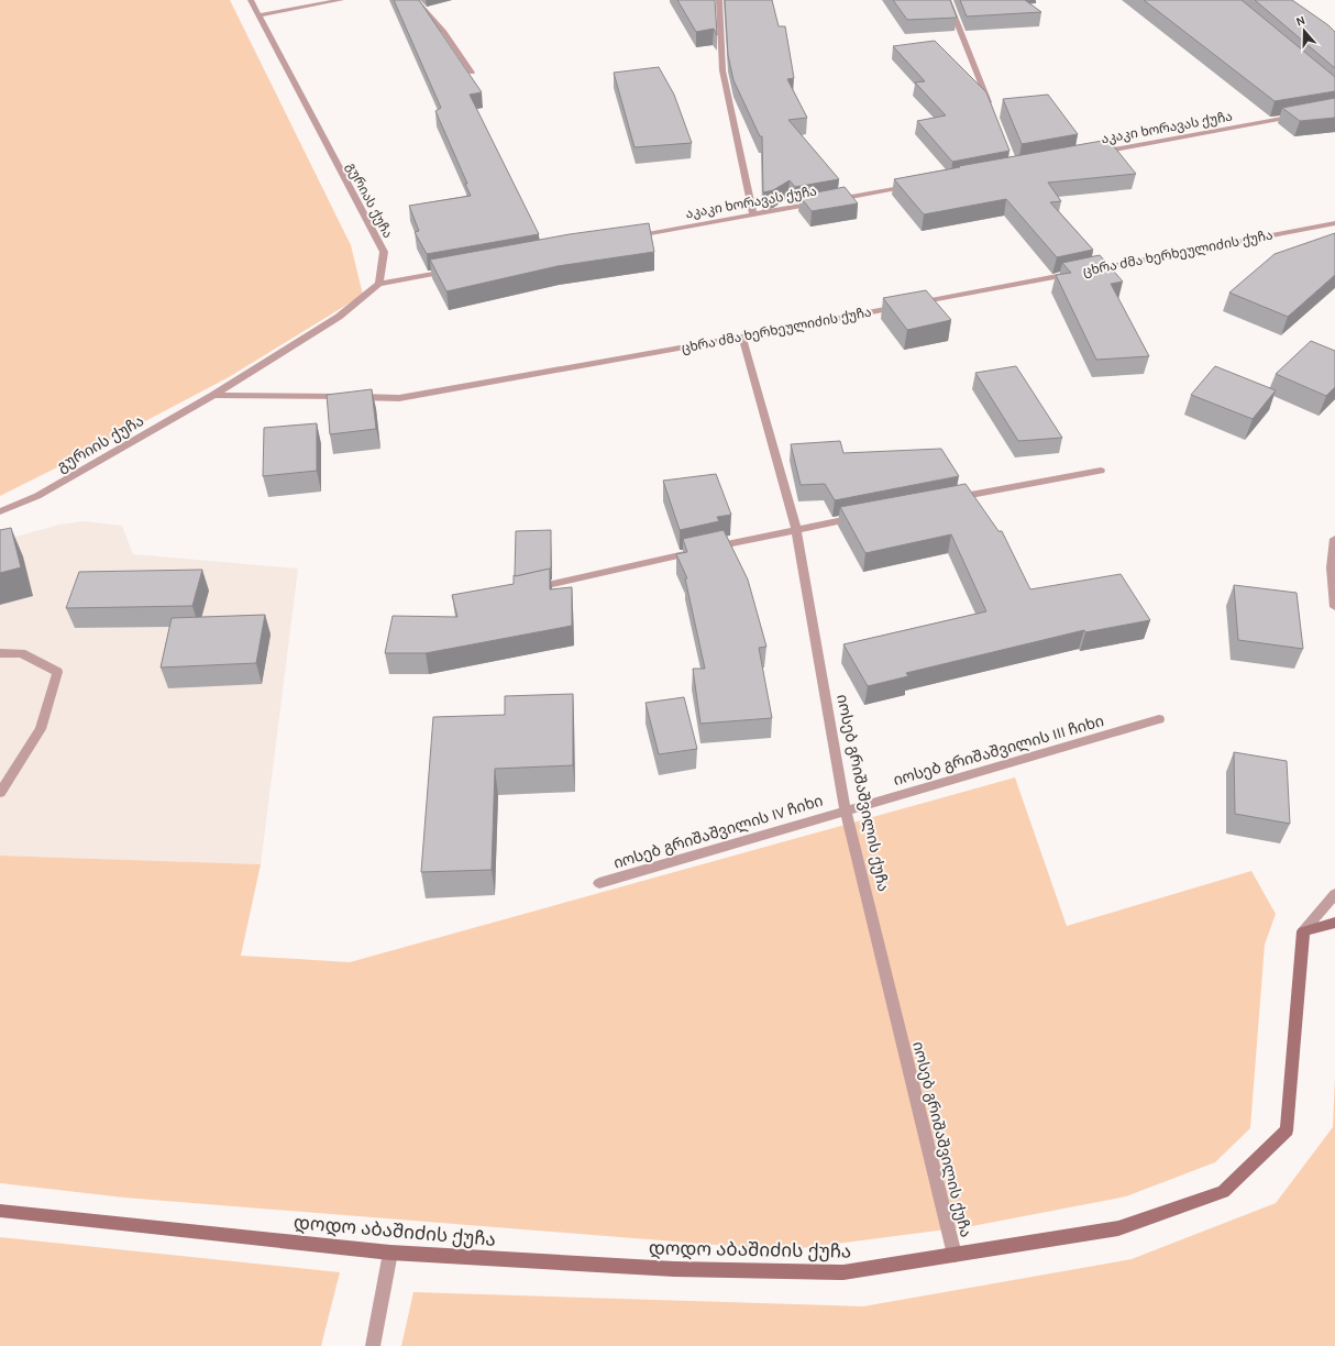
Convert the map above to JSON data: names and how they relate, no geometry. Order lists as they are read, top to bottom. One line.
{"streets":{"street":["აკაკი ხორავას ქუჩა","გურიას ქუჩა","ცხრა ძმა ხერხეულიძის ქუჩა","გურიის ქუჩა","იოსებ გრიშაშვილის III ჩიხი","იოსებ გრიშაშვილის ქუჩა","იოსებ გრიშაშვილის IV ჩიხი","დოდო აბაშიძის ქუჩა"]},"crossings":[["ცხრა ძმა ხერხეულიძის ქუჩა","გურიის ქუჩა"],["ცხრა ძმა ხერხეულიძის ქუჩა","იოსებ გრიშაშვილის ქუჩა"],["იოსებ გრიშაშვილის III ჩიხი","იოსებ გრიშაშვილის ქუჩა"],["იოსებ გრიშაშვილის III ჩიხი","იოსებ გრიშაშვილის IV ჩიხი"],["იოსებ გრიშაშვილის ქუჩა","იოსებ გრიშაშვილის IV ჩიხი"],["იოსებ გრიშაშვილის ქუჩა","დოდო აბაშიძის ქუჩა"]],"north":"top"}
